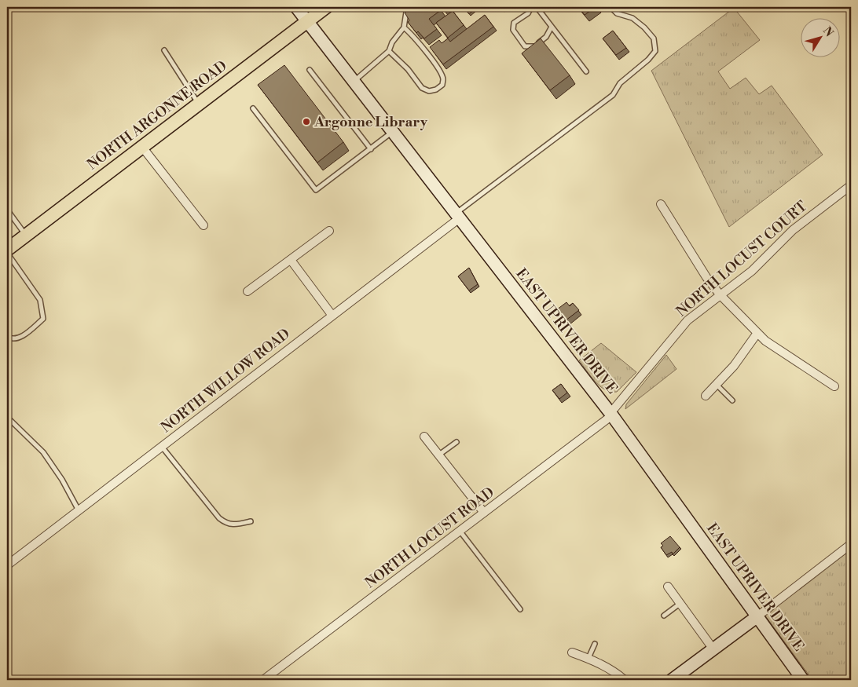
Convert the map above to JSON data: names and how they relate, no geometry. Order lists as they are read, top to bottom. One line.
{"streets":{"main road":["NORTH ARGONNE ROAD"],"street":["NORTH LOCUST COURT","EAST UPRIVER DRIVE","NORTH WILLOW ROAD","NORTH LOCUST ROAD"]},"crossings":[["NORTH ARGONNE ROAD","EAST UPRIVER DRIVE"],["NORTH LOCUST COURT","EAST UPRIVER DRIVE"],["NORTH LOCUST COURT","NORTH LOCUST ROAD"],["EAST UPRIVER DRIVE","NORTH WILLOW ROAD"],["EAST UPRIVER DRIVE","NORTH LOCUST ROAD"]],"places":["Argonne Library"],"north":"top right"}
